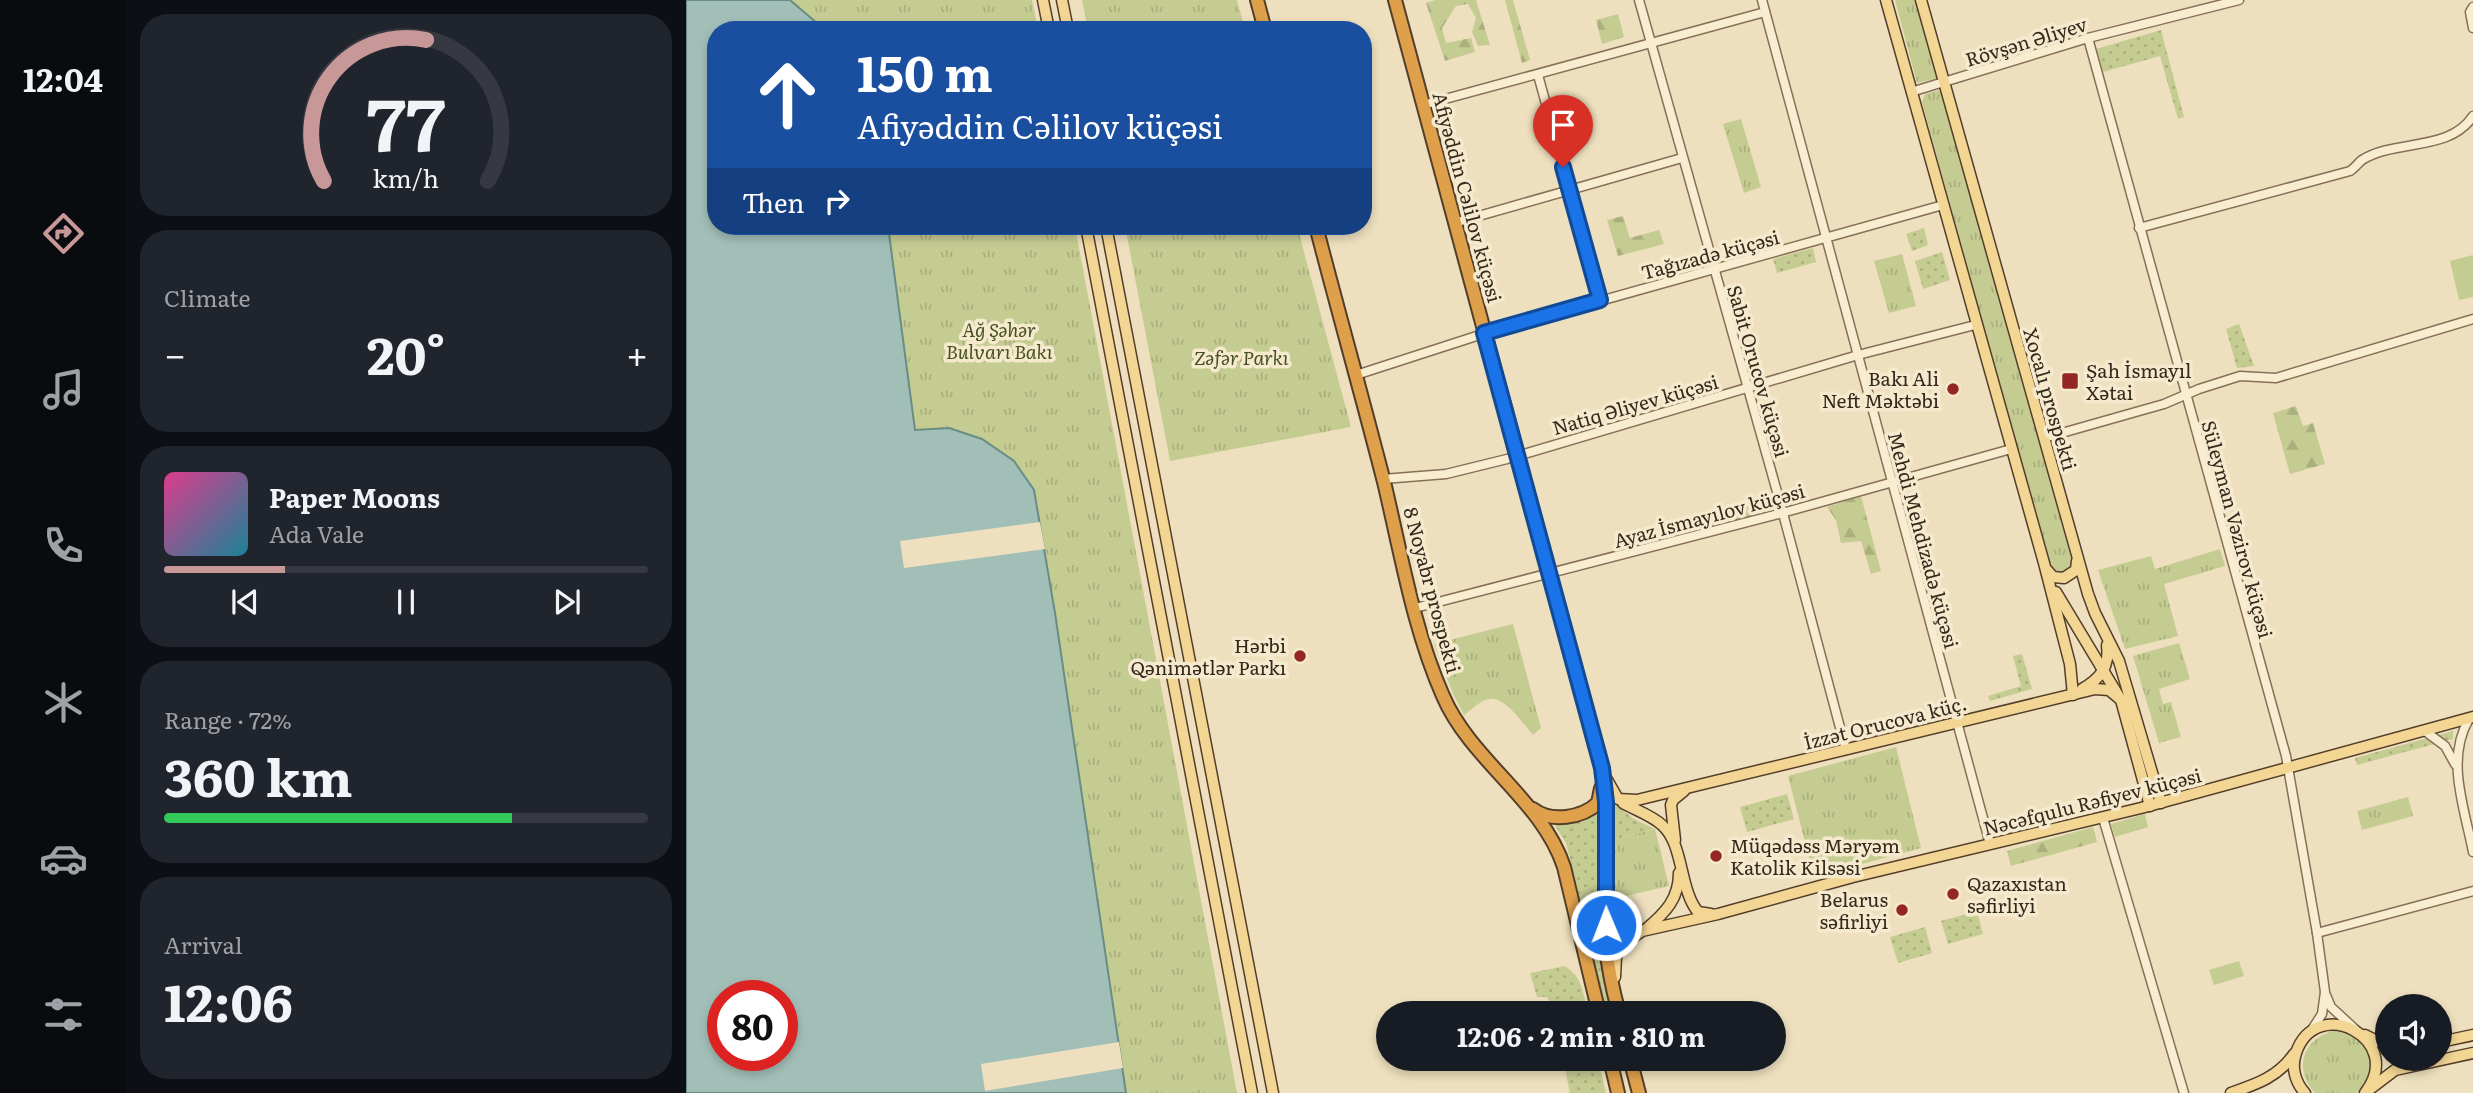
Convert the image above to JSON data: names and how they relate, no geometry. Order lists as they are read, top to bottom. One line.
{"streets":{"highway":["Afiyəddin Cəlilov küçəsi","8 Noyabr prospekti"],"main road":["Xocalı prospekti","İzzət Orucova küç.","Nəcəfqulu Rəfiyev küçəsi"],"street":["Rövşən Əliyev","Tağızadə küçəsi","Sabit Orucov küçəsi","Natiq Əliyev küçəsi","Ayaz İsmayılov küçəsi","Süleyman Vəzirov küçəsi","Mehdi Mehdizadə küçəsi"]},"crossings":[["Rövşən Əliyev","Xocalı prospekti"],["Rövşən Əliyev","Süleyman Vəzirov küçəsi"],["Afiyəddin Cəlilov küçəsi","Tağızadə küçəsi"],["Afiyəddin Cəlilov küçəsi","Natiq Əliyev küçəsi"],["Afiyəddin Cəlilov küçəsi","Ayaz İsmayılov küçəsi"],["Tağızadə küçəsi","Sabit Orucov küçəsi"],["Tağızadə küçəsi","Mehdi Mehdizadə küçəsi"],["Tağızadə küçəsi","8 Noyabr prospekti"],["Sabit Orucov küçəsi","Natiq Əliyev küçəsi"],["Sabit Orucov küçəsi","Ayaz İsmayılov küçəsi"],["Sabit Orucov küçəsi","İzzət Orucova küç."],["Xocalı prospekti","Nəcəfqulu Rəfiyev küçəsi"],["Natiq Əliyev küçəsi","Mehdi Mehdizadə küçəsi"],["Natiq Əliyev küçəsi","8 Noyabr prospekti"],["Ayaz İsmayılov küçəsi","Mehdi Mehdizadə küçəsi"],["Ayaz İsmayılov küçəsi","8 Noyabr prospekti"],["Süleyman Vəzirov küçəsi","Nəcəfqulu Rəfiyev küçəsi"],["Mehdi Mehdizadə küçəsi","İzzət Orucova küç."],["Mehdi Mehdizadə küçəsi","Nəcəfqulu Rəfiyev küçəsi"]],"parks":["Ağ Şəhər Bulvarı Bakı","Zəfər Parkı"],"places":{"transit":["Şah İsmayıl Xətai"],"other":["Bakı Ali Neft Məktəbi","Hərbi Qənimətlər Parkı","Müqədəss Məryəm Katolik Kilsəsi","Qazaxıstan səfirliyi","Belarus səfirliyi"]},"page":{"tabs":"12:04","turn":["150 m","Afiyəddin Cəlilov küçəsi"],"then":"Then","tile":["Climate",["Range · 72%","360 km"],["Arrival","12:06"]],"heat":["−","20°","+"],"song":["Paper Moons","Ada Vale"],"limit":"80","trip":"12:06 · 2 min · 810 m","gauge":["77","km/h"]}}
